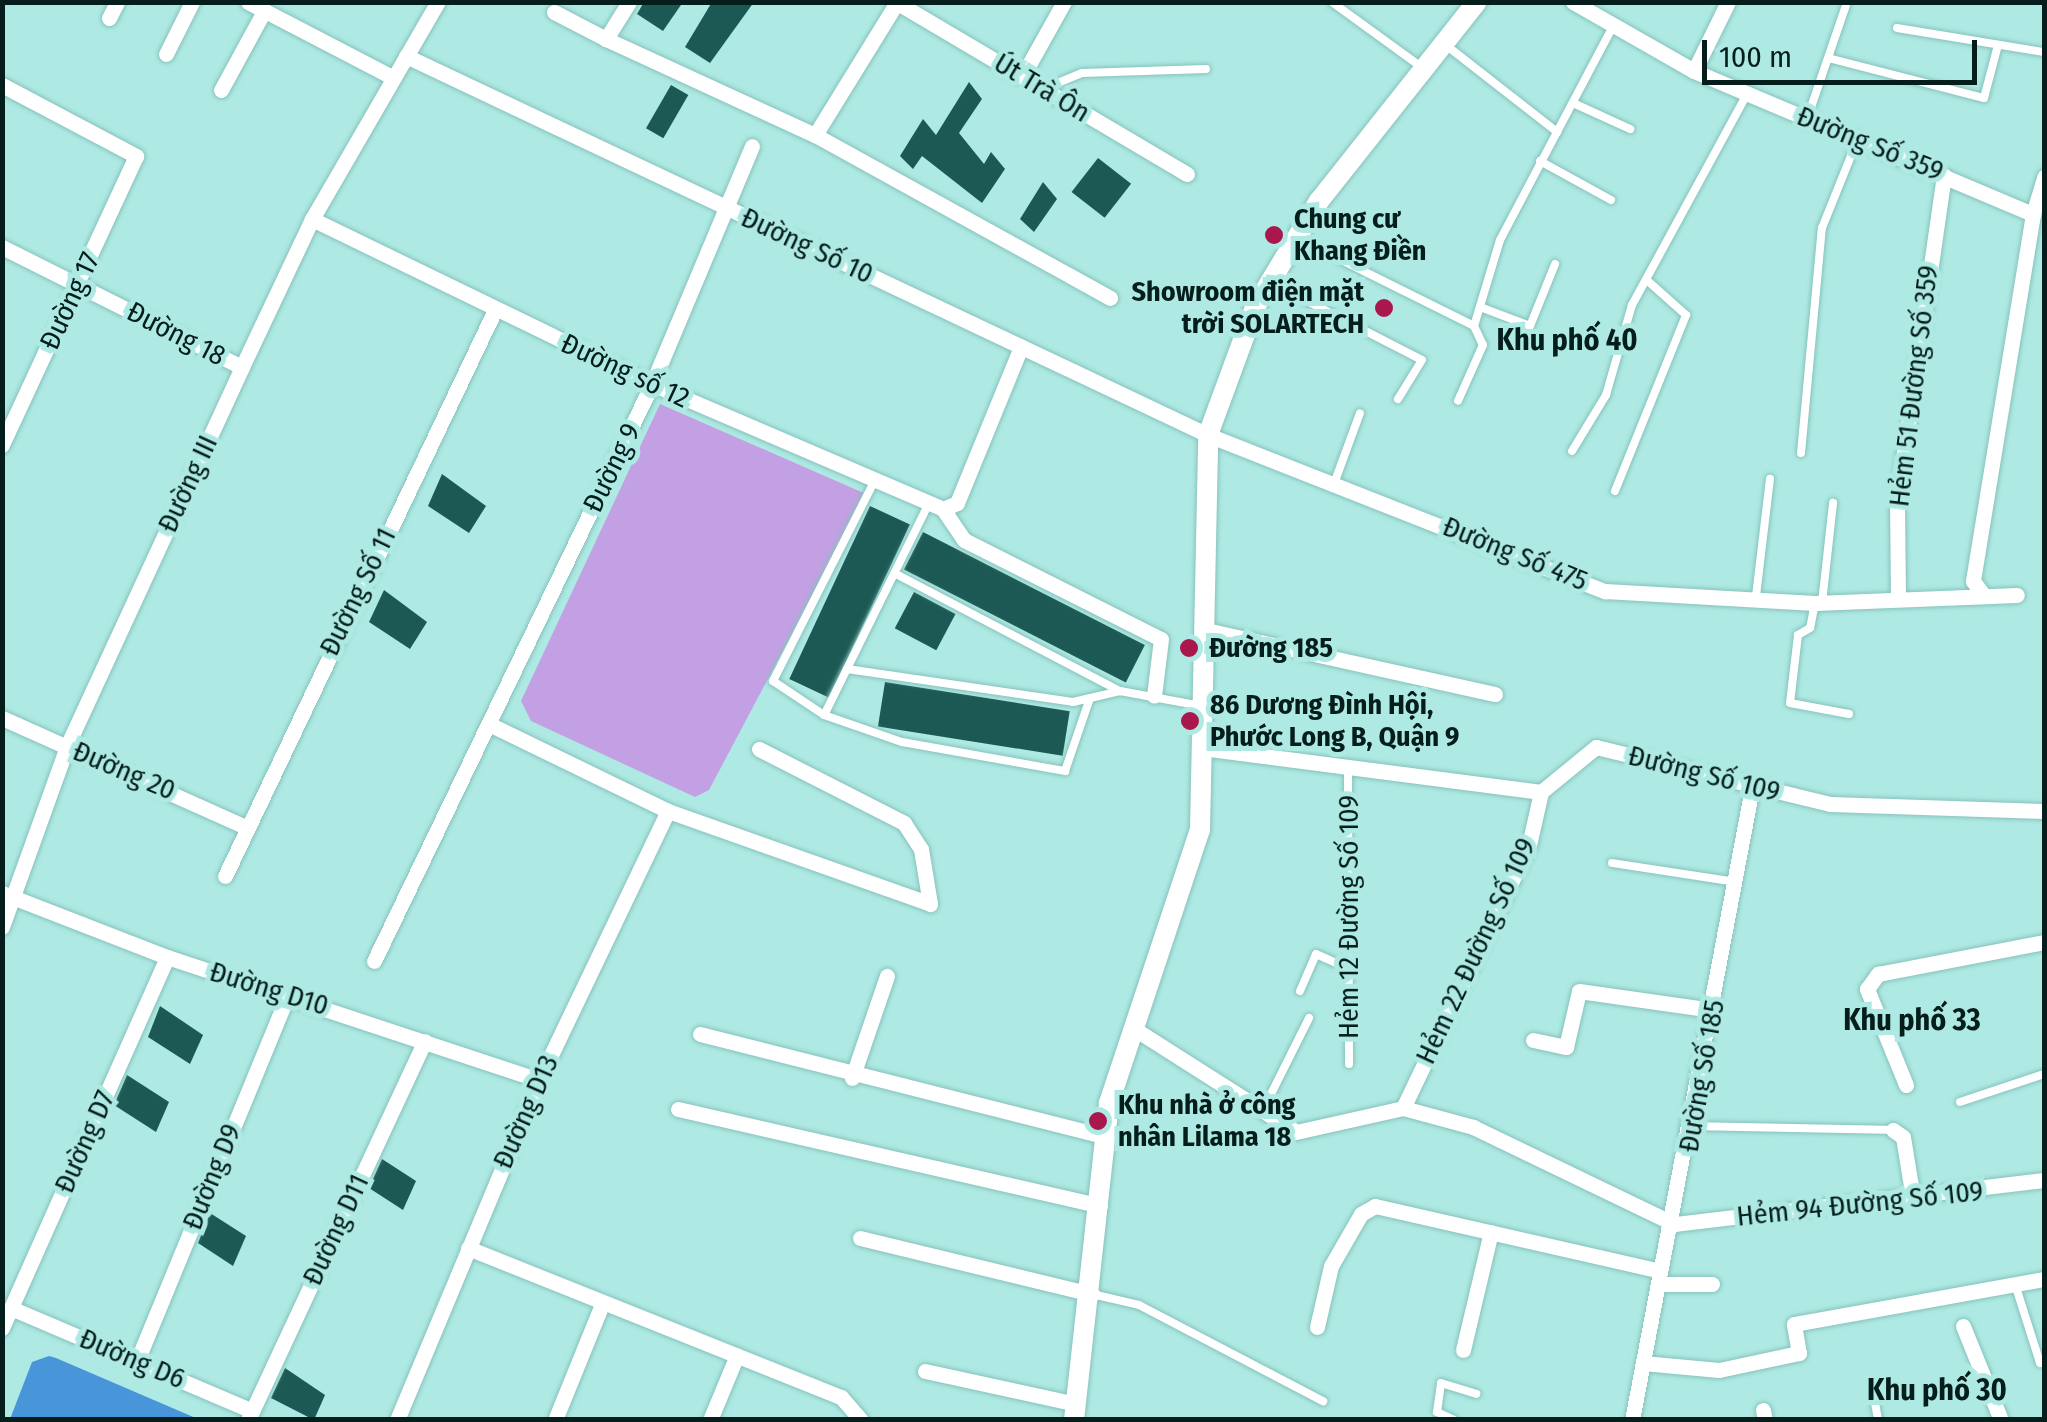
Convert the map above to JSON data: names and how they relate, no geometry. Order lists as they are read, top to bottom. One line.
{"streets":{"street":["Út Trà Ôn","Đường Số 359","Đường Số 10","Đường 17","Đường 18","Đường số 12","Hẻm 51 Đường Số 359","Đường 9","Đường III","Đường Số 475","Đường Số 11","Đường 20","Đường Số 109","Hẻm 22 Đường Số 109","Đường D10","Đường Số 185","Đường D13","Đường D7","Đường D9","Hẻm 94 Đường Số 109","Đường D11","Đường D6"],"lane":["Hẻm 12 Đường Số 109"]},"crossings":[["Đường Số 359","Hẻm 51 Đường Số 359"],["Đường Số 10","Đường 9"],["Đường Số 10","Đường III"],["Đường Số 10","Đường Số 475"],["Đường 17","Đường 18"],["Đường 18","Đường III"],["Đường số 12","Đường 9"],["Đường số 12","Đường III"],["Đường số 12","Đường Số 11"],["Hẻm 51 Đường Số 359","Đường Số 475"],["Đường III","Đường 20"],["Đường III","Đường D10"],["Đường Số 11","Đường 20"],["Đường Số 109","Hẻm 22 Đường Số 109"],["Đường Số 109","Đường Số 185"],["Đường D10","Đường D13"],["Đường D10","Đường D7"],["Đường D10","Đường D9"],["Đường D10","Đường D11"],["Đường Số 185","Hẻm 94 Đường Số 109"],["Đường D7","Đường D6"],["Đường D9","Đường D6"],["Đường D11","Đường D6"]],"districts":["Khu phố 40","Khu phố 33","Khu phố 30"],"places":["Chung cư Khang Điền","Showroom điện mặt trời SOLARTECH","Đường 185","86 Dương Đình Hội, Phước Long B, Quận 9","Khu nhà ở công nhân Lilama 18"],"scale_bar":"100 m"}
